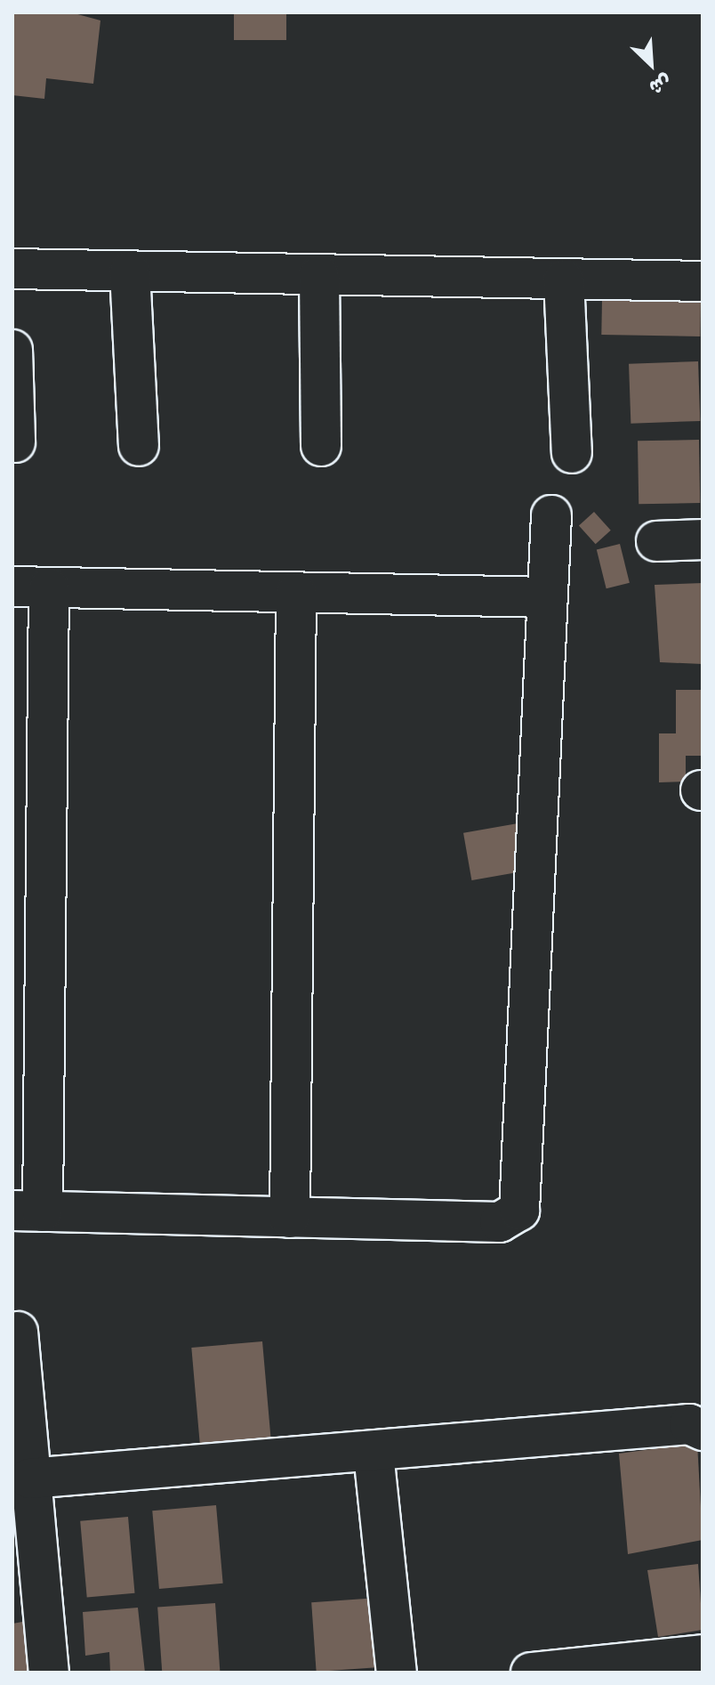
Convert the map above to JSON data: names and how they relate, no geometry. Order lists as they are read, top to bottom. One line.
{"north":"bottom right"}
